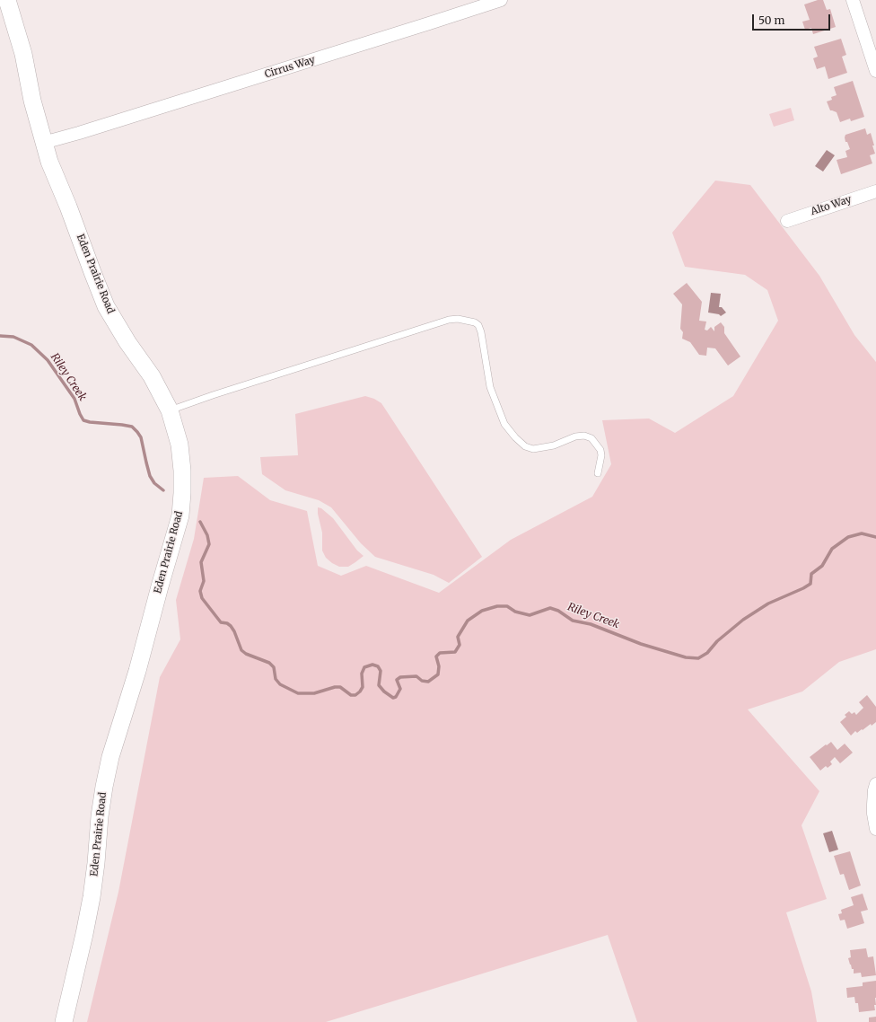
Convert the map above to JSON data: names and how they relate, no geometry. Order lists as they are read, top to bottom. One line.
{"streets":{"street":["Cirrus Way","Alto Way","Eden Prairie Road"]},"crossings":[["Cirrus Way","Eden Prairie Road"]],"water":["Riley Creek"],"scale_bar":"50 m"}
